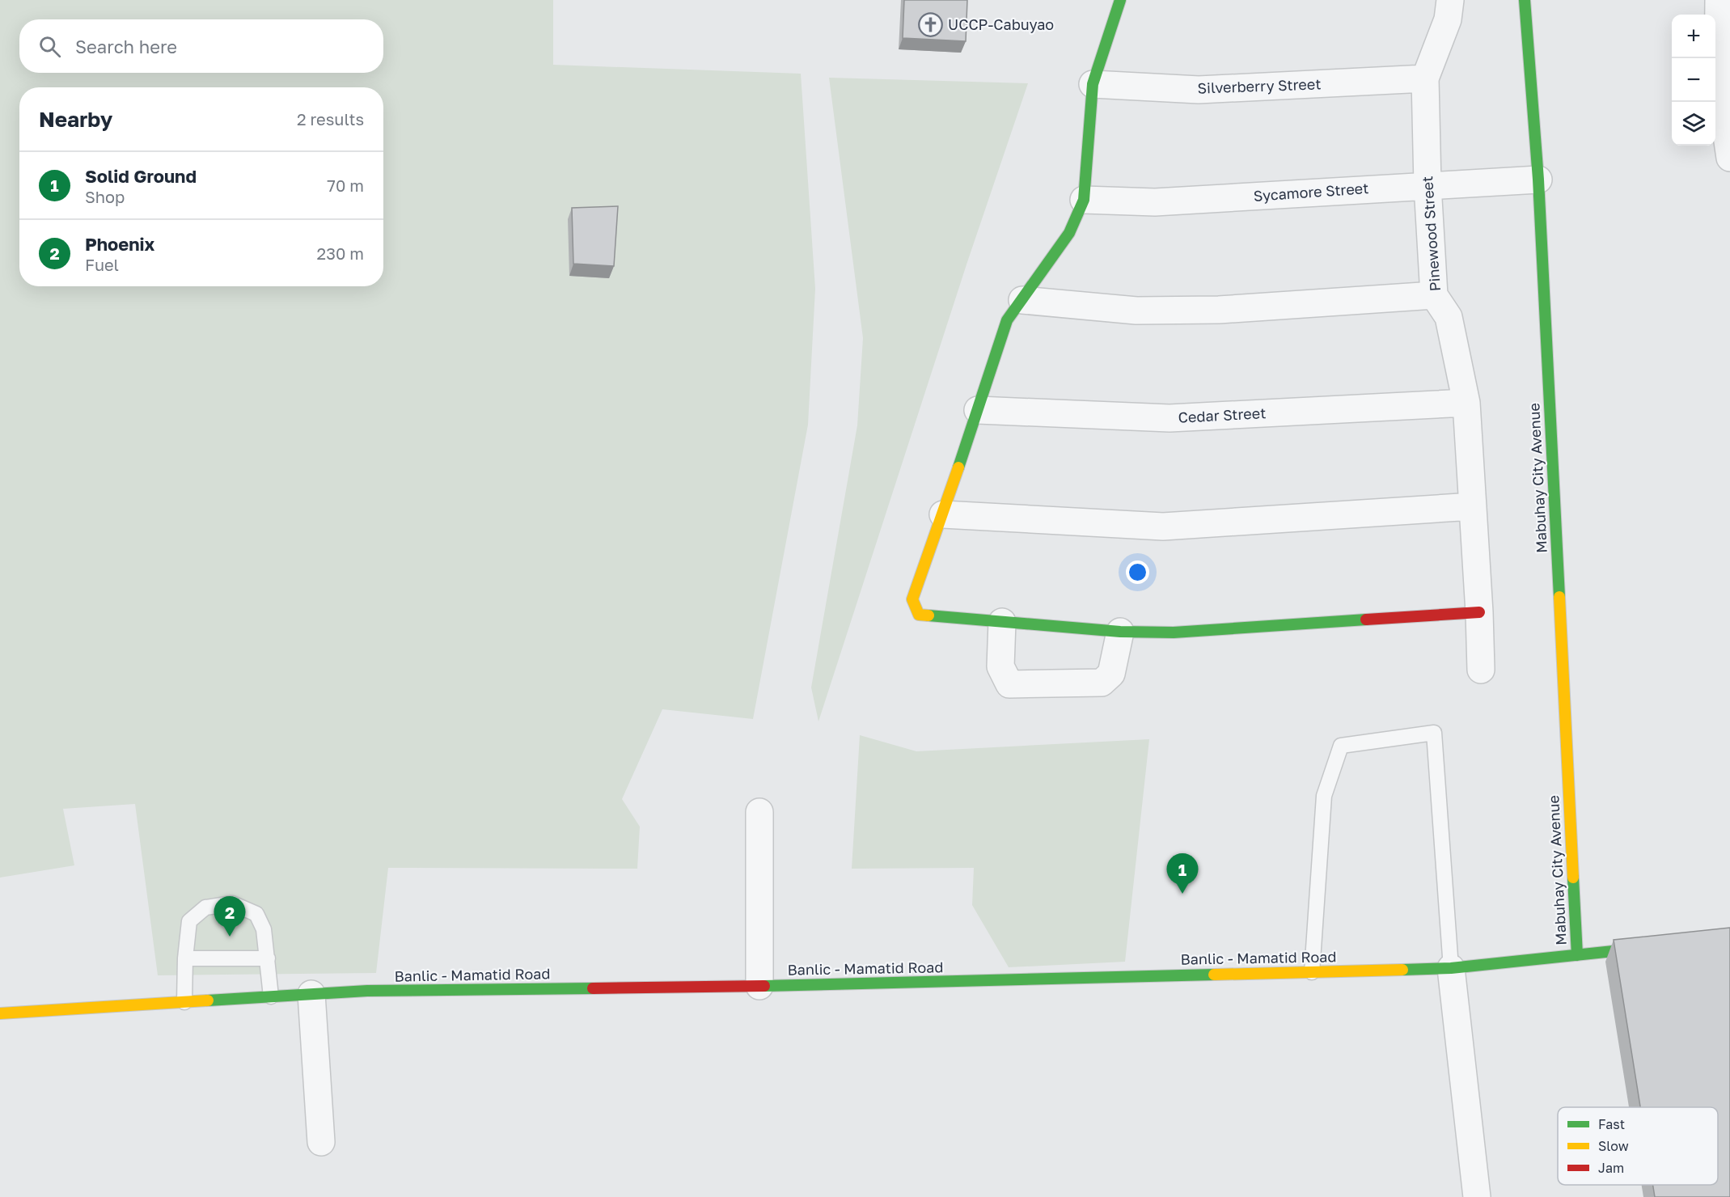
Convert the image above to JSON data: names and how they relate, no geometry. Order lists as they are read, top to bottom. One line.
{"streets":{"street":["Silverberry Street","Sycamore Street","Pinewood Street","Cedar Street","Mabuhay City Avenue","Banlic - Mamatid Road"]},"crossings":[["Silverberry Street","Pinewood Street"],["Sycamore Street","Pinewood Street"],["Sycamore Street","Mabuhay City Avenue"],["Pinewood Street","Cedar Street"],["Mabuhay City Avenue","Banlic - Mamatid Road"]],"places":{"church":["UCCP-Cabuyao"]},"legend":["Fast","Slow","Jam"],"page":{"map_buttons":["+","−"],"search":"Search here","heading":["Nearby","2 results"],"list":[{"mark":"1","name":"Solid Ground","note":"Shop","value":"70 m"},{"mark":"2","name":"Phoenix","note":"Fuel","value":"230 m"}],"pins":["1","2"]}}
